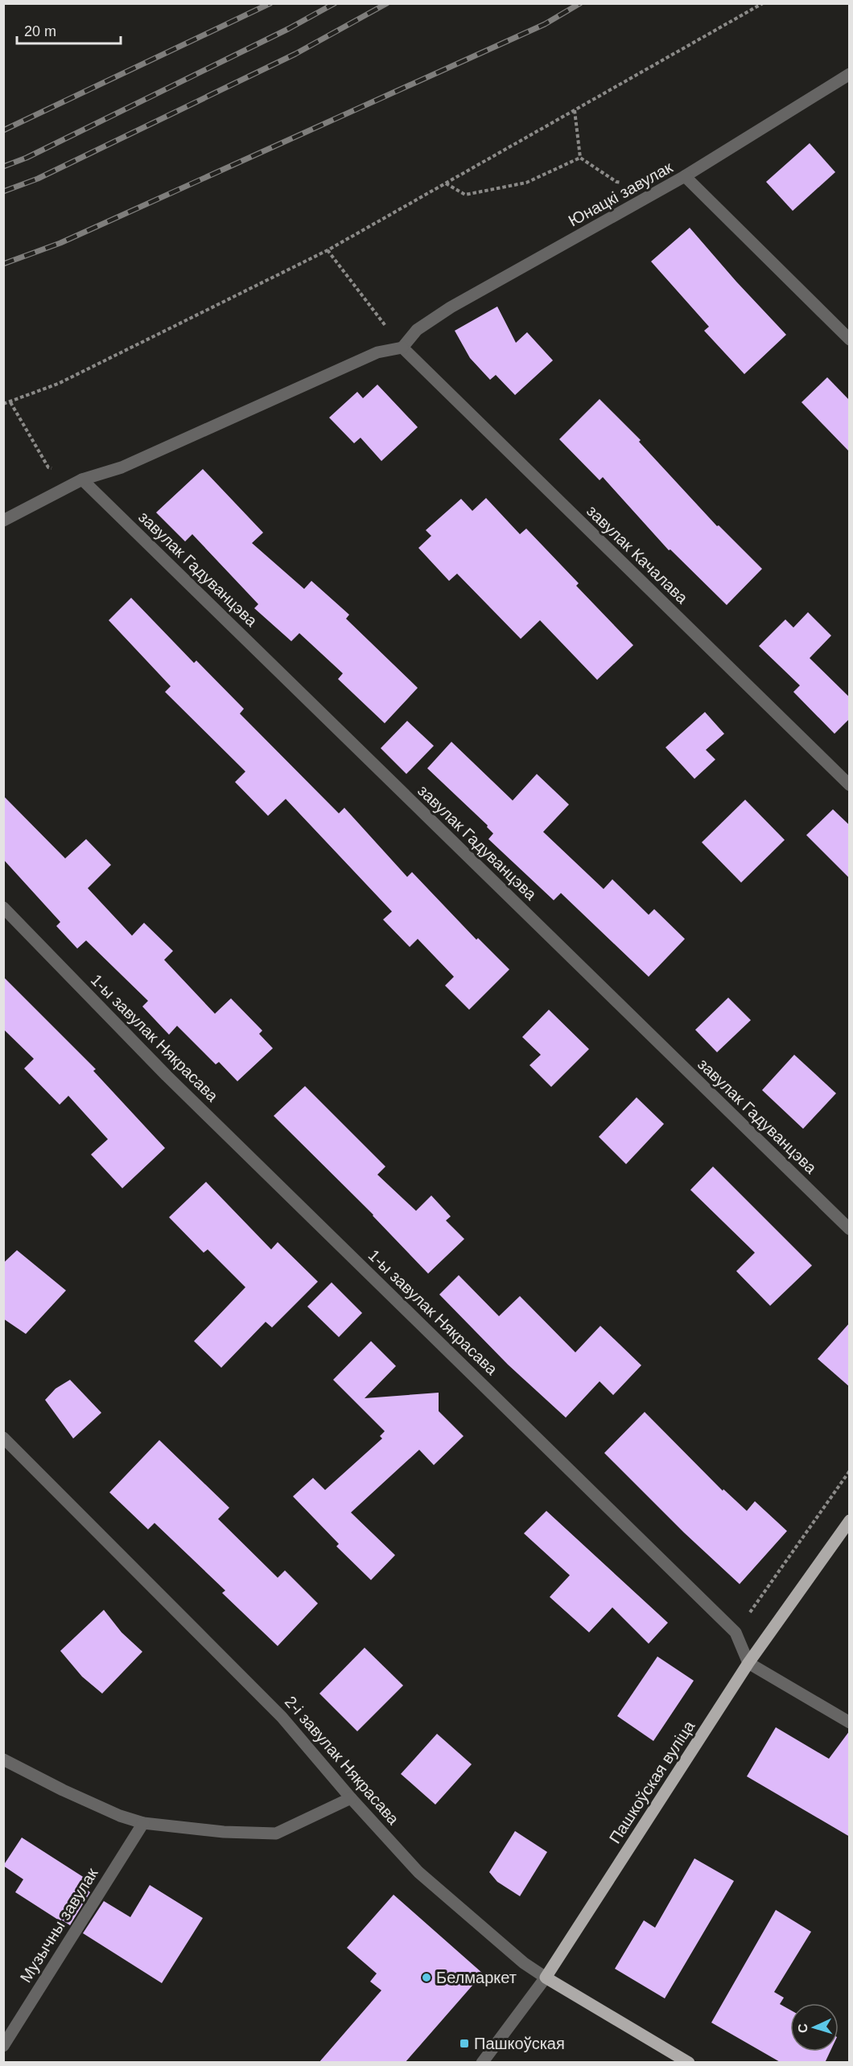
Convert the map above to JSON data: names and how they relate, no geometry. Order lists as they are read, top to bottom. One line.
{"streets":{"main road":["2-і завулак Някрасава","Пашкоўская вуліца"],"street":["Юнацкі завулак","завулак Качалава","завулак Гадуванцэва","1-ы завулак Някрасава","Музычны завулак"]},"crossings":[["Юнацкі завулак","завулак Качалава"],["1-ы завулак Някрасава","Пашкоўская вуліца"],["2-і завулак Някрасава","Пашкоўская вуліца"]],"places":{"other":["Белмаркет"],"transit":["Пашкоўская"]},"scale_bar":"20 m","north":"left"}
